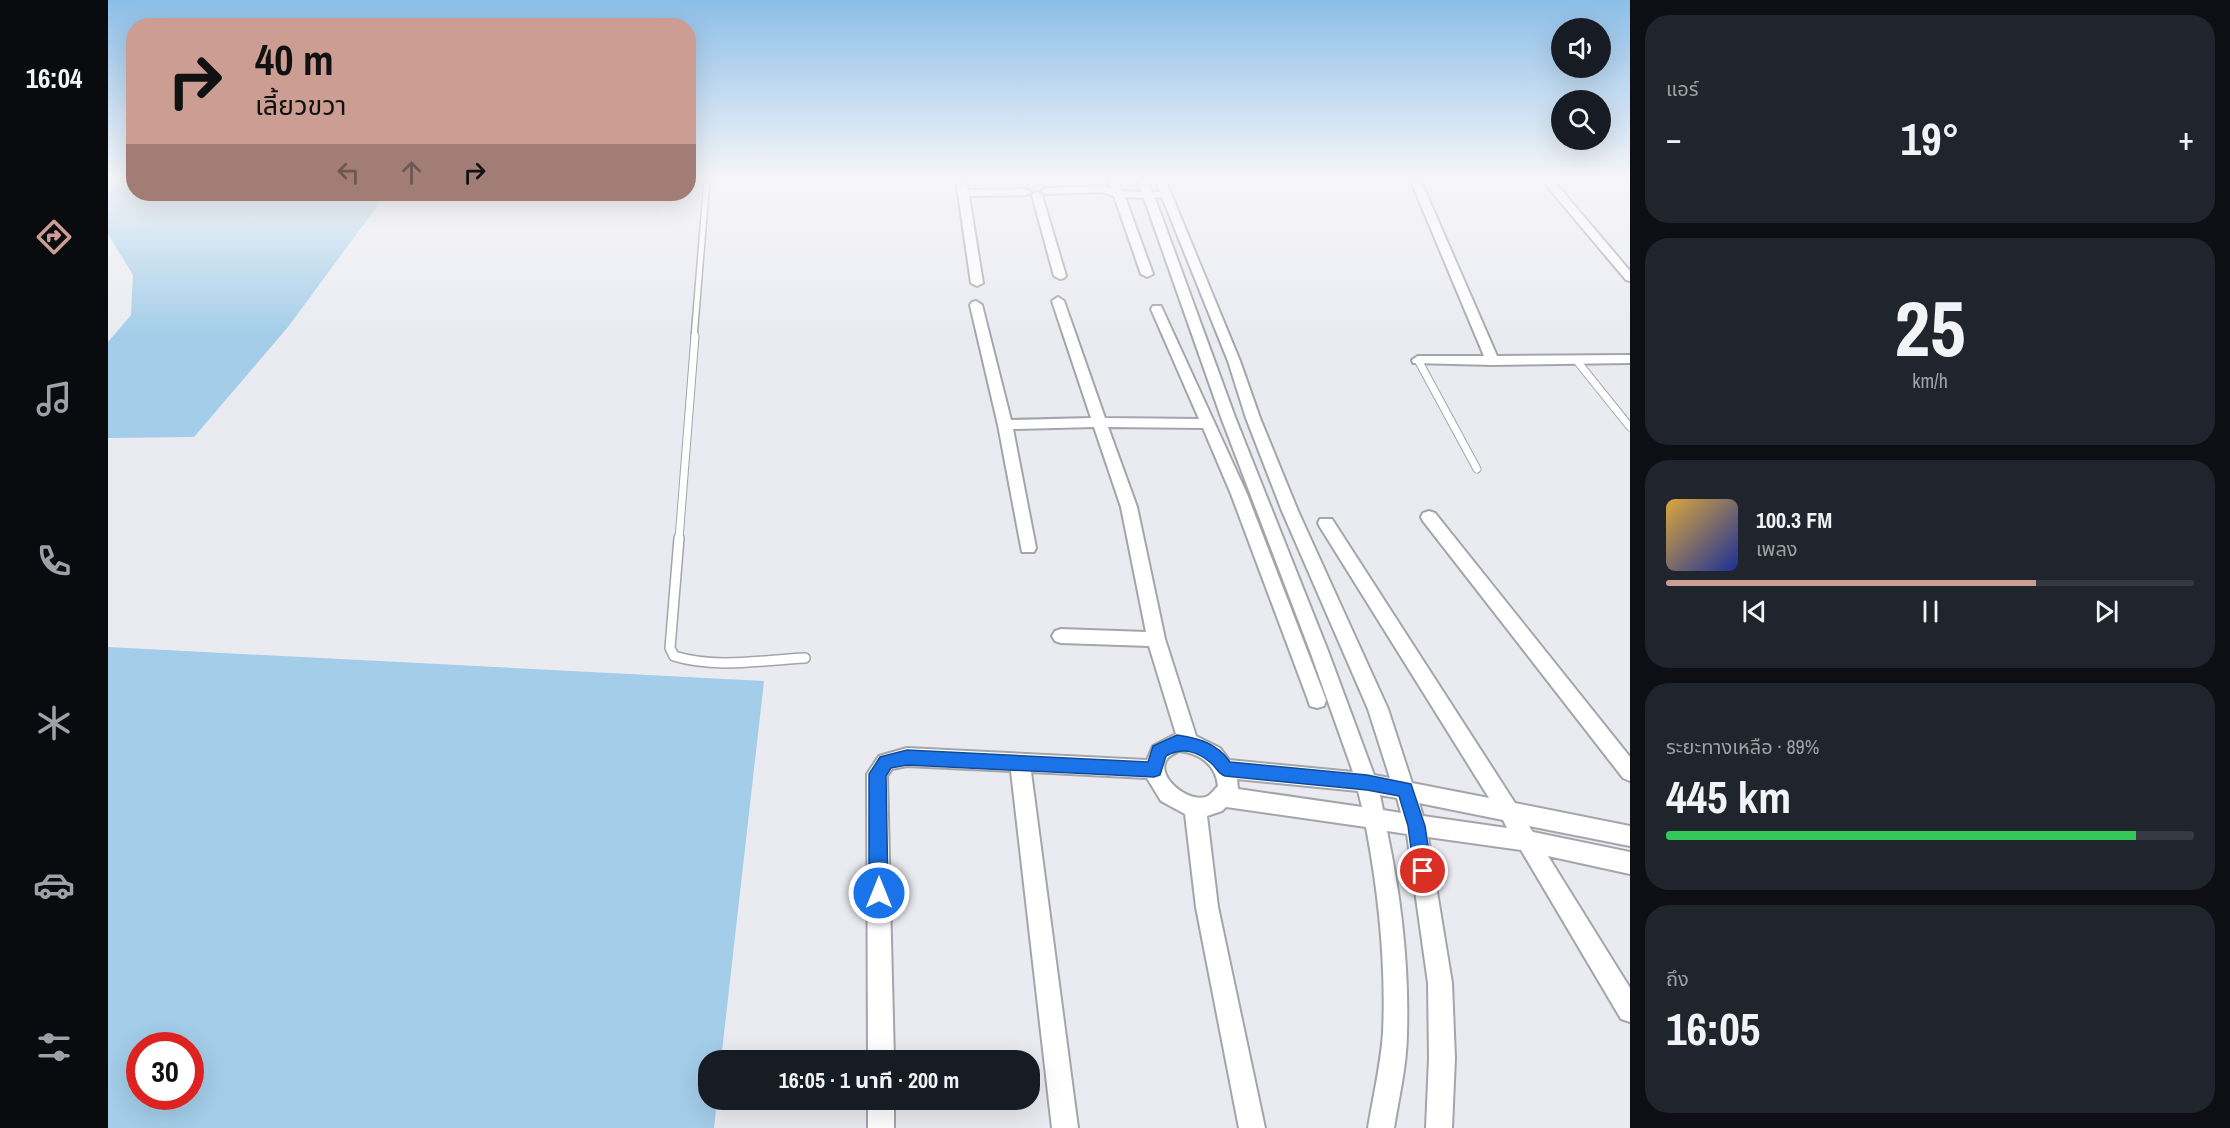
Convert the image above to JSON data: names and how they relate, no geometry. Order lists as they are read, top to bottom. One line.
{"page":{"tabs":"16:04","tile":["แอร์",["25","km/h"],["ระยะทางเหลือ · 89%","445 km"],["ถึง","16:05"]],"turn":["40 m","เลี้ยวขวา"],"heat":["−","19°","+"],"song":["100.3 FM","เพลง"],"limit":"30","trip":"16:05 · 1 นาที · 200 m"}}
